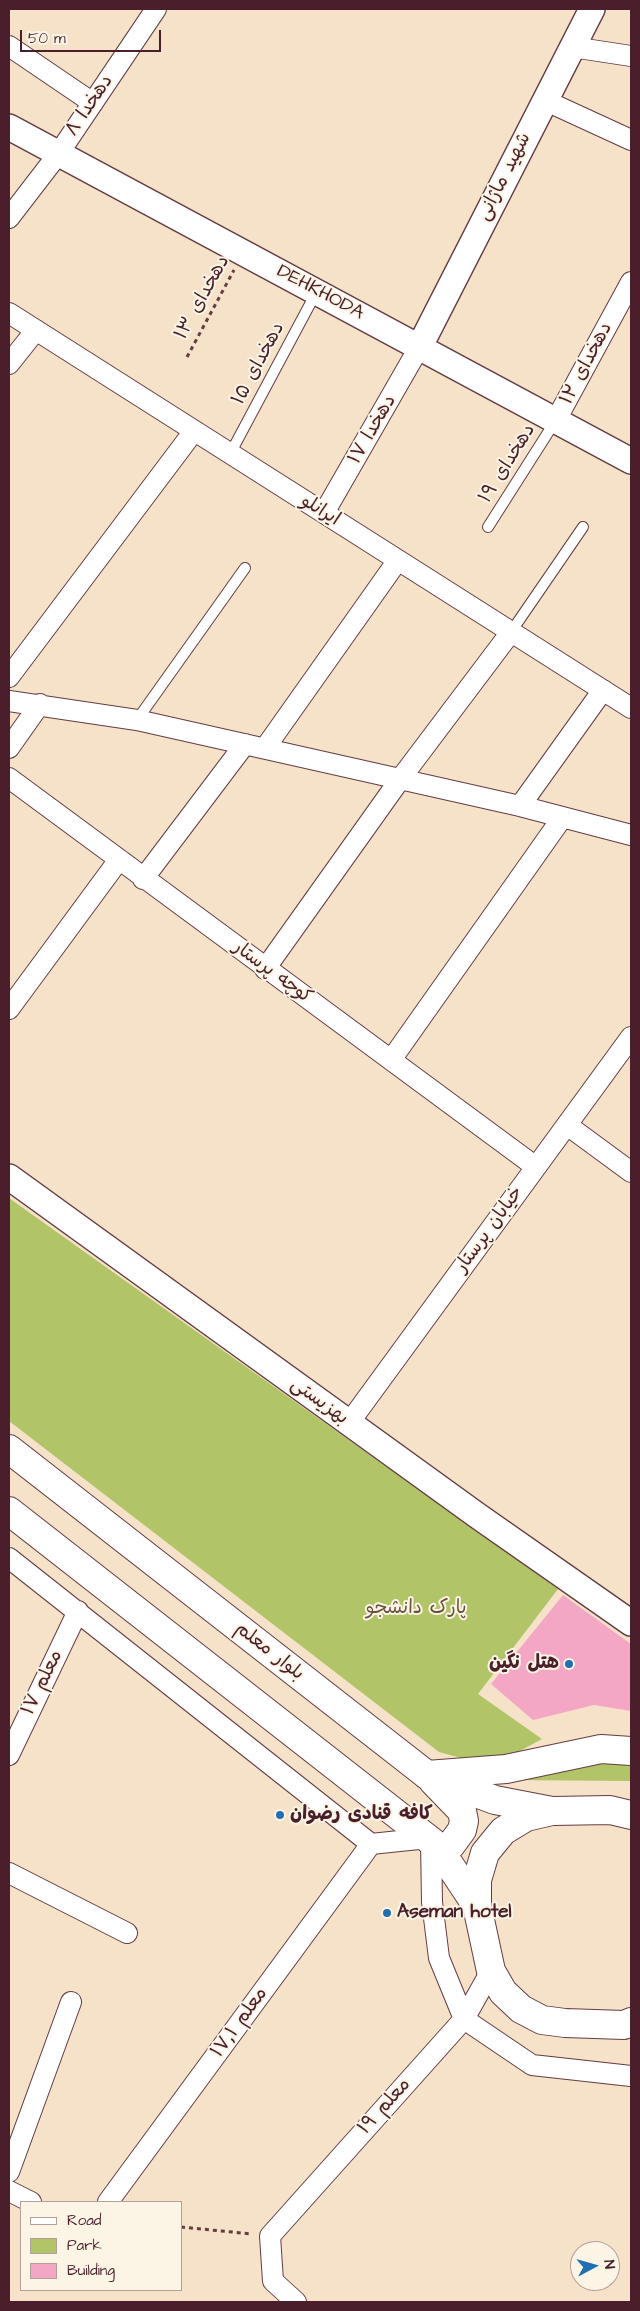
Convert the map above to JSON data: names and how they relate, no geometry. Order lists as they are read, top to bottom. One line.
{"streets":{"main road":["بلوار معلم"],"street":["دهخدا ۸","شهید ماژانی","DEHKHODA","دهخدای ۱۲","دهخدا ۱۷","ایرانلو","کوچه پرستار","خیابان پرستار","بهزیستی","معلم ۱۷","معلم ۱۷٫۱","معلم ۱۹"],"lane":["دهخدای ۱۵","دهخدای ۱۹"],"path":["دهخدای ۱۳"]},"crossings":[["دهخدا ۸","DEHKHODA"],["شهید ماژانی","DEHKHODA"],["شهید ماژانی","دهخدا ۱۷"],["DEHKHODA","دهخدای ۱۳"],["DEHKHODA","دهخدای ۱۵"],["DEHKHODA","دهخدای ۱۲"],["DEHKHODA","دهخدا ۱۷"],["DEHKHODA","دهخدای ۱۹"],["دهخدای ۱۵","ایرانلو"],["دهخدای ۱۲","دهخدای ۱۹"],["دهخدا ۱۷","ایرانلو"],["کوچه پرستار","خیابان پرستار"],["خیابان پرستار","بهزیستی"]],"parks":["پارک دانشجو"],"places":["هتل نگین","کافه قنادی رضوان","Aseman hotel"],"legend":["Road","Park","Building"],"scale_bar":"50 m","north":"right"}
